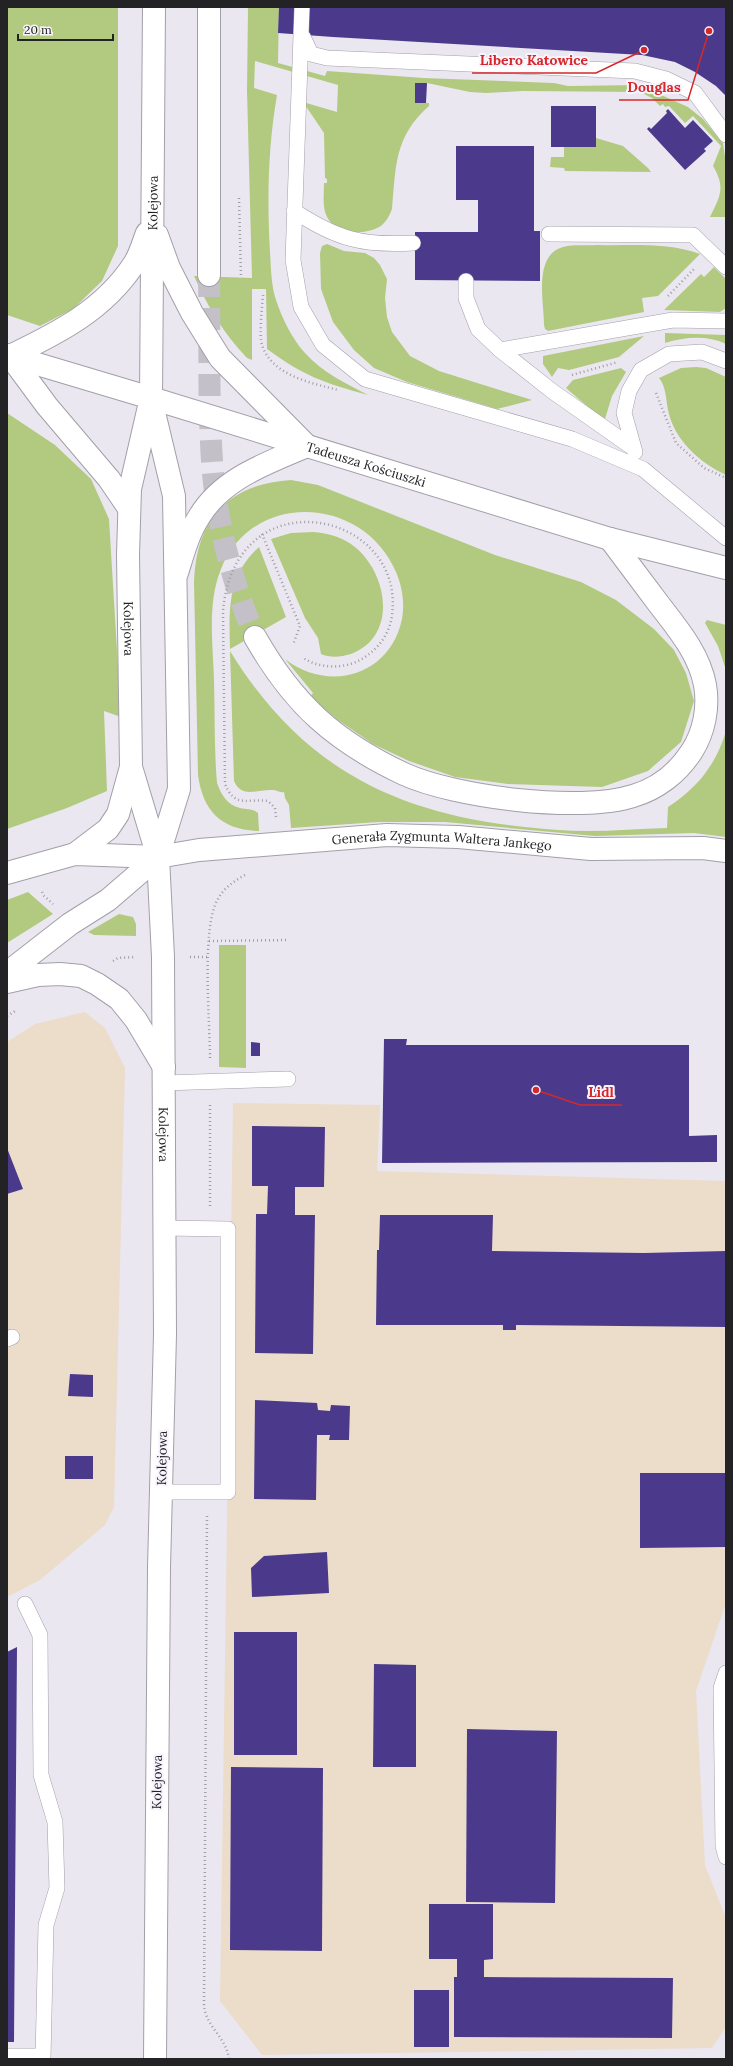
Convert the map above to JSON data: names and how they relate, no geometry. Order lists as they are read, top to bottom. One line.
{"streets":{"main road":["Kolejowa","Tadeusza Kościuszki","Generała Zygmunta Waltera Jankego"]},"crossings":[["Kolejowa","Tadeusza Kościuszki"],["Kolejowa","Generała Zygmunta Waltera Jankego"]],"places":["Douglas","Libero Katowice","Lidl"],"scale_bar":"20 m"}
